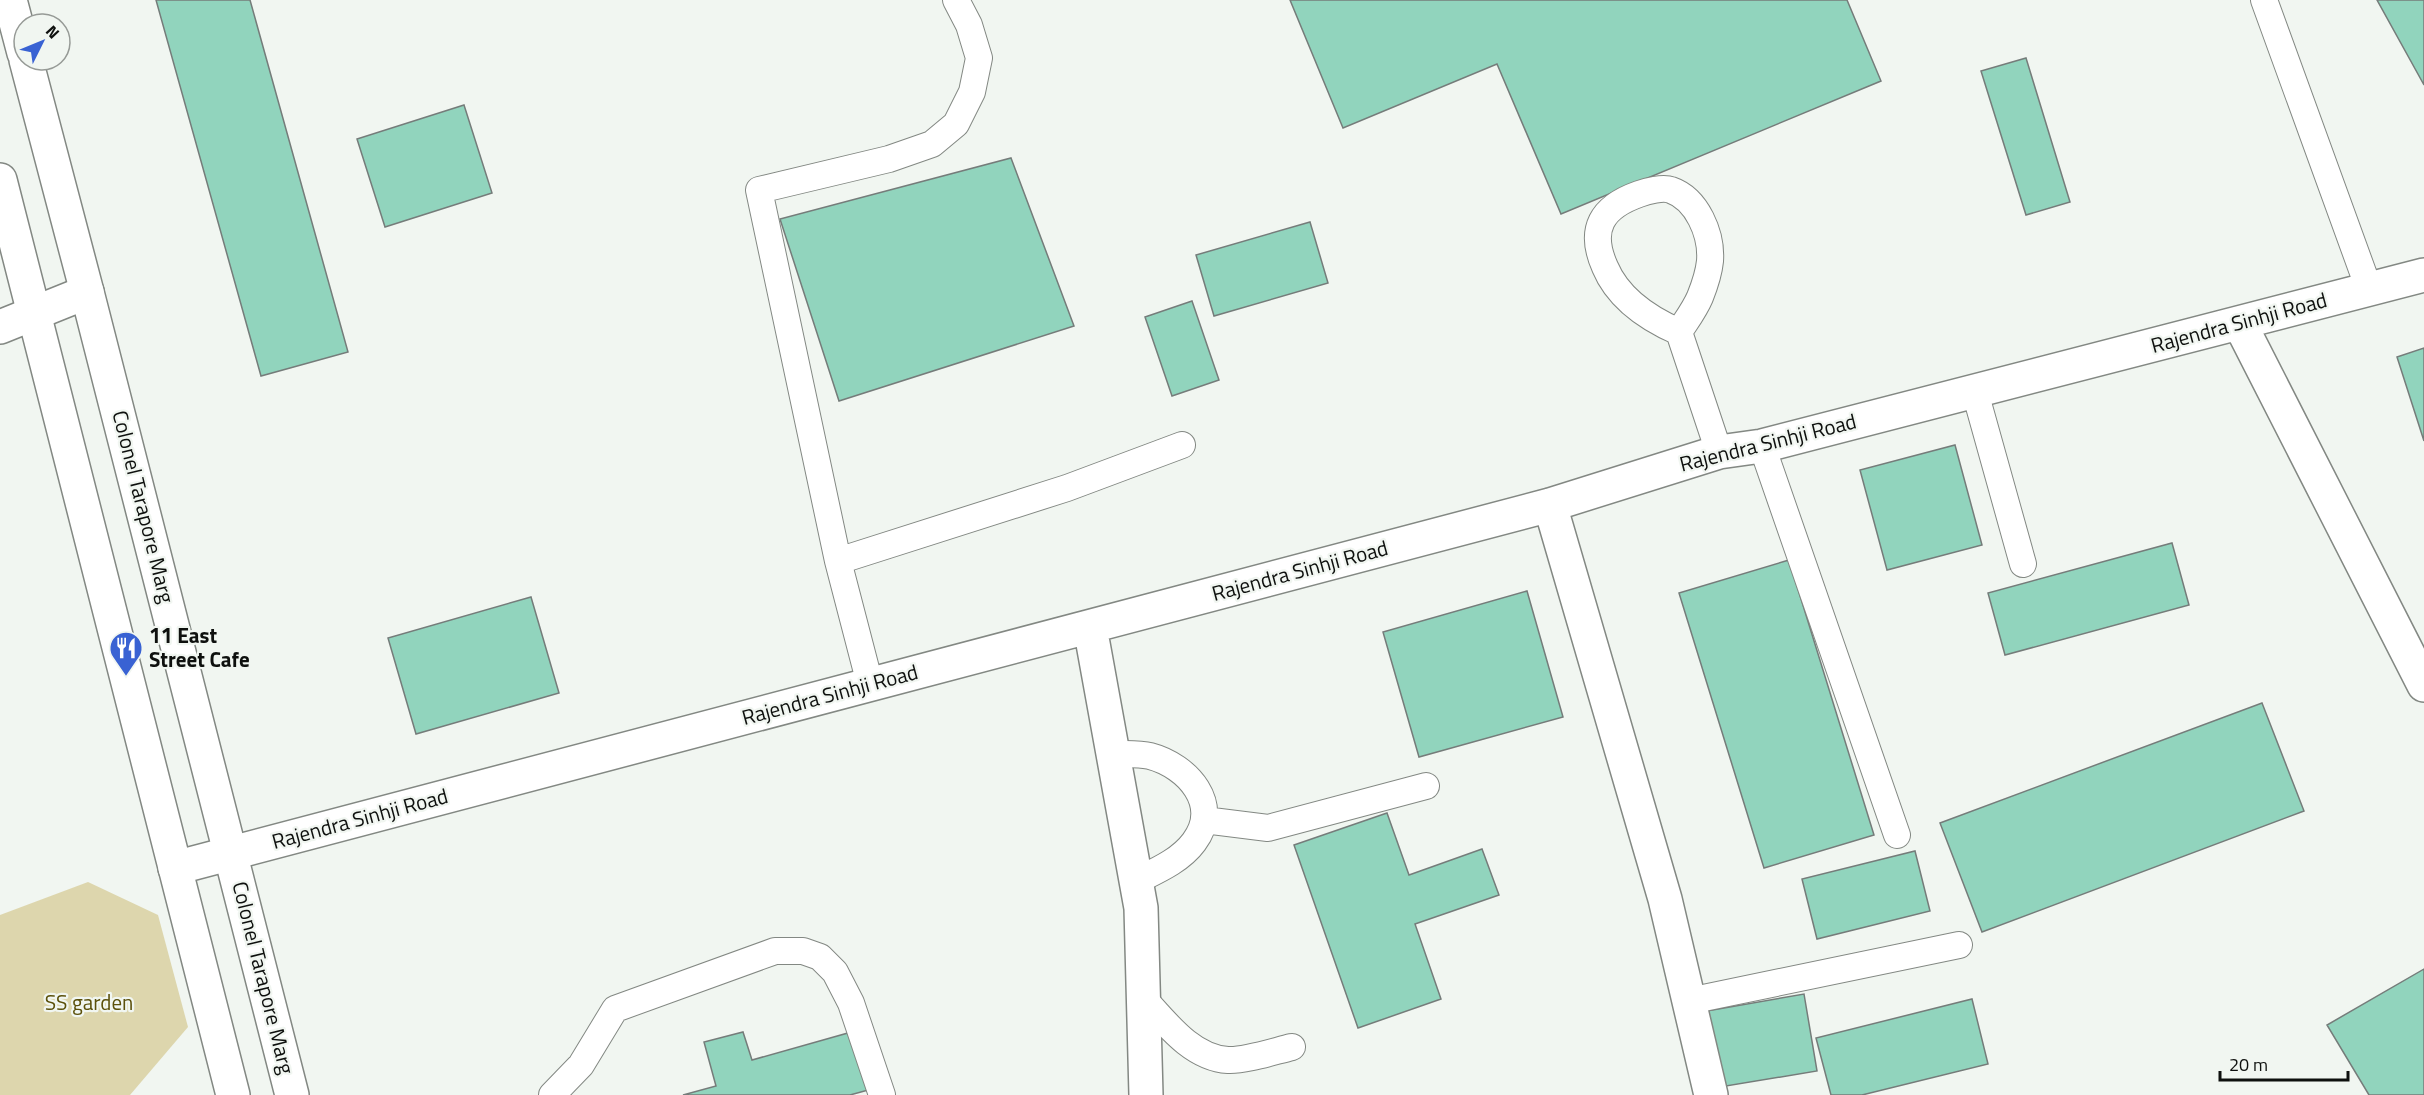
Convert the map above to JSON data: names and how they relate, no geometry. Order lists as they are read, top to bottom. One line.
{"streets":{"street":["Rajendra Sinhji Road","Colonel Tarapore Marg"]},"crossings":[["Rajendra Sinhji Road","Colonel Tarapore Marg"]],"parks":["SS garden"],"places":{"restaurant":["11 East Street Cafe"]},"scale_bar":"20 m","north":"top right"}
